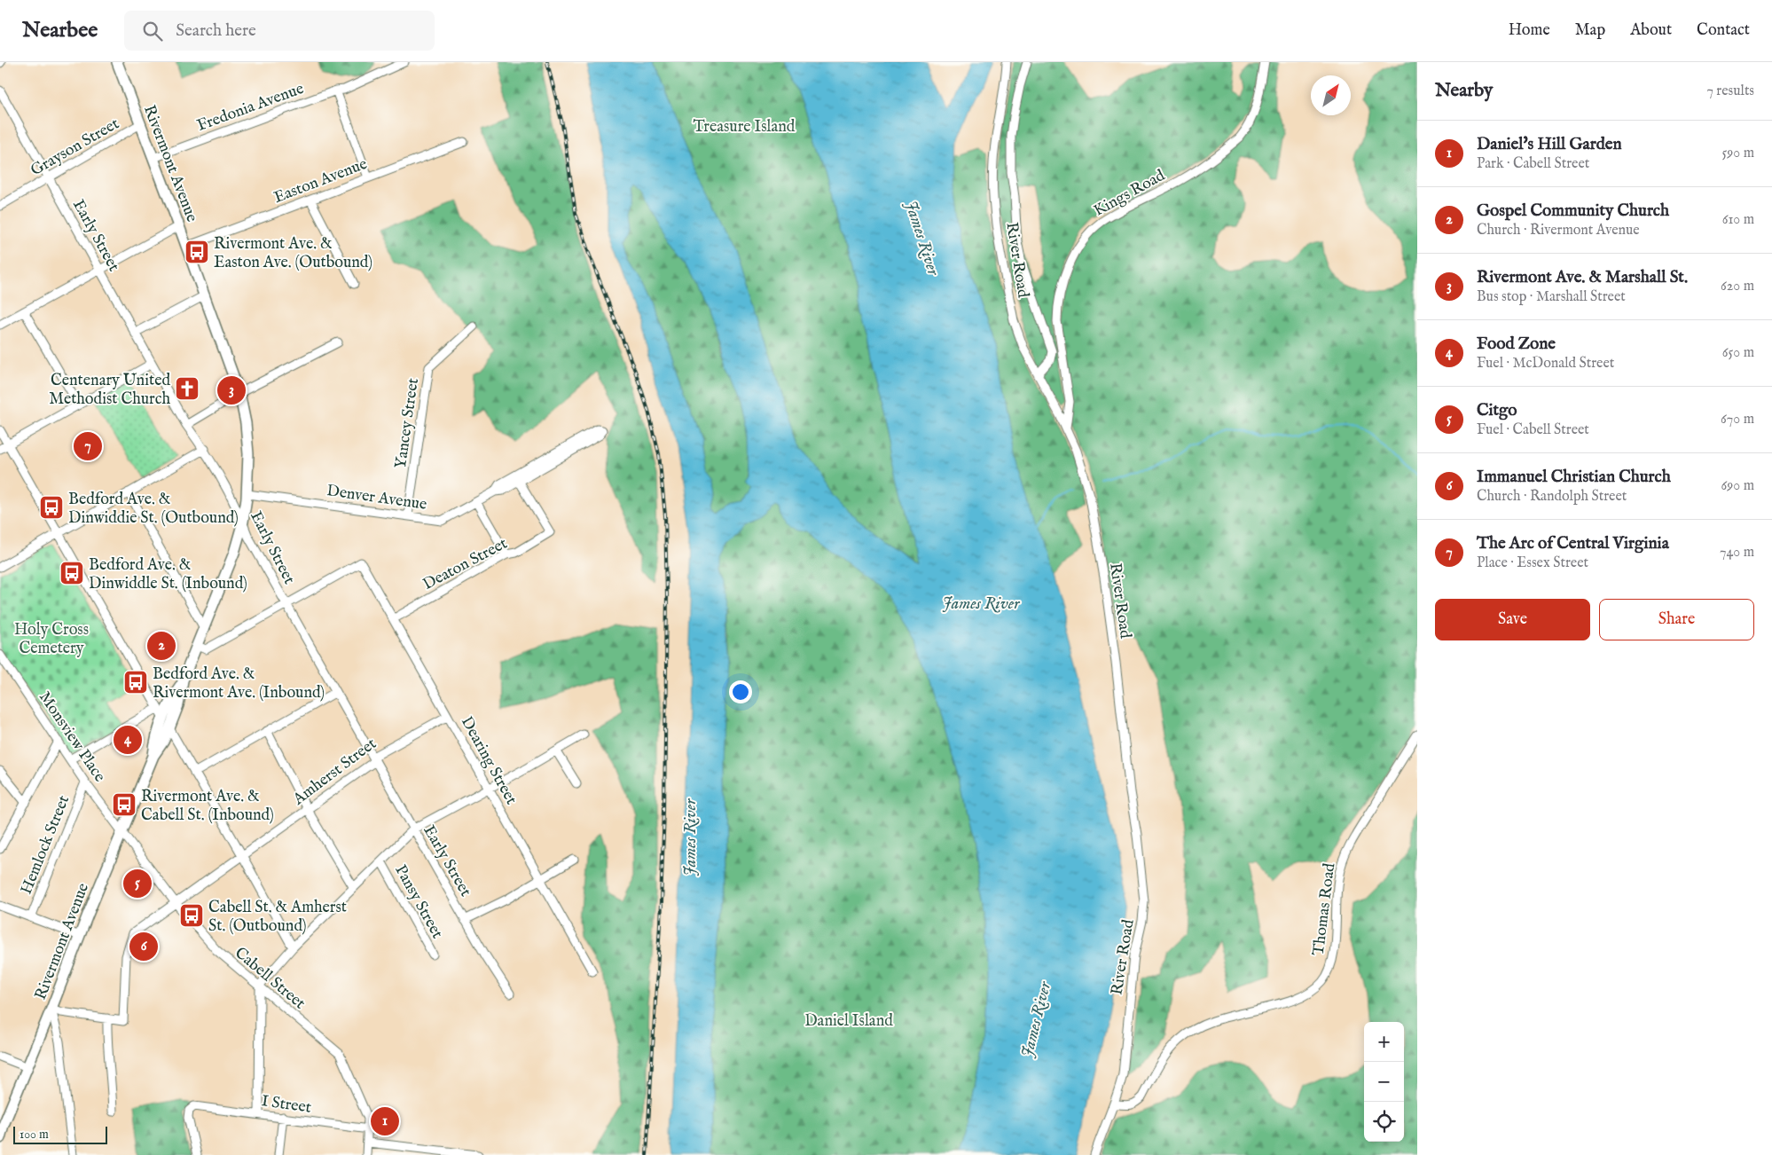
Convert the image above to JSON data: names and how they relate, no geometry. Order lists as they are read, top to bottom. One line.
{"streets":{"main road":["Rivermont Avenue"],"street":["Fredonia Avenue","Grayson Street","Easton Avenue","Kings Road","Early Street","River Road","Yancey Street","Denver Avenue","Deaton Street","Monsview Place","Dearing Street","Amherst Street","Hemlock Street","Pansy Street","Thomas Road","Cabell Street","I Street"]},"crossings":[["Fredonia Avenue","Rivermont Avenue"],["Grayson Street","Rivermont Avenue"],["Grayson Street","Early Street"],["Rivermont Avenue","Easton Avenue"],["Rivermont Avenue","Early Street"],["Rivermont Avenue","Denver Avenue"],["Rivermont Avenue","Monsview Place"],["Rivermont Avenue","Cabell Street"],["Kings Road","River Road"],["Early Street","Dearing Street"],["Early Street","Amherst Street"],["River Road","Thomas Road"],["Yancey Street","Denver Avenue"],["Denver Avenue","Deaton Street"],["Deaton Street","Dearing Street"],["Monsview Place","Hemlock Street"],["Monsview Place","Cabell Street"],["Dearing Street","Amherst Street"],["Amherst Street","Cabell Street"],["Cabell Street","I Street"]],"water":["James River"],"parks":["Treasure Island","Holy Cross Cemetery","Daniel Island"],"places":{"bus stop":["Rivermont Ave. & Easton Ave. (Outbound)","Bedford Ave. & Dinwiddie St. (Outbound)","Bedford Ave. & Dinwiddle St. (Inbound)","Bedford Ave. & Rivermont Ave. (Inbound)","Rivermont Ave. & Cabell St. (Inbound)","Cabell St. & Amherst St. (Outbound)"],"church":["Centenary United Methodist Church"]},"scale_bar":"100 m","north":"top right","page":{"header":"Nearbee","search":"Search here","nav":["Home","Map","About","Contact"],"heading":["Nearby","7 results"],"list":[{"mark":"1","name":"Daniel's Hill Garden","note":"Park · Cabell Street","value":"590 m"},{"mark":"2","name":"Gospel Community Church","note":"Church · Rivermont Avenue","value":"610 m"},{"mark":"3","name":"Rivermont Ave. & Marshall St.","note":"Bus stop · Marshall Street","value":"620 m"},{"mark":"4","name":"Food Zone","note":"Fuel · McDonald Street","value":"650 m"},{"mark":"5","name":"Citgo","note":"Fuel · Cabell Street","value":"670 m"},{"mark":"6","name":"Immanuel Christian Church","note":"Church · Randolph Street","value":"690 m"},{"mark":"7","name":"The Arc of Central Virginia","note":"Place · Essex Street","value":"740 m"}],"pins":["3","7","2","4","5","6","1"],"buttons":["Save","Share"],"map_buttons":["+","−"],"scale":"100 m"}}
